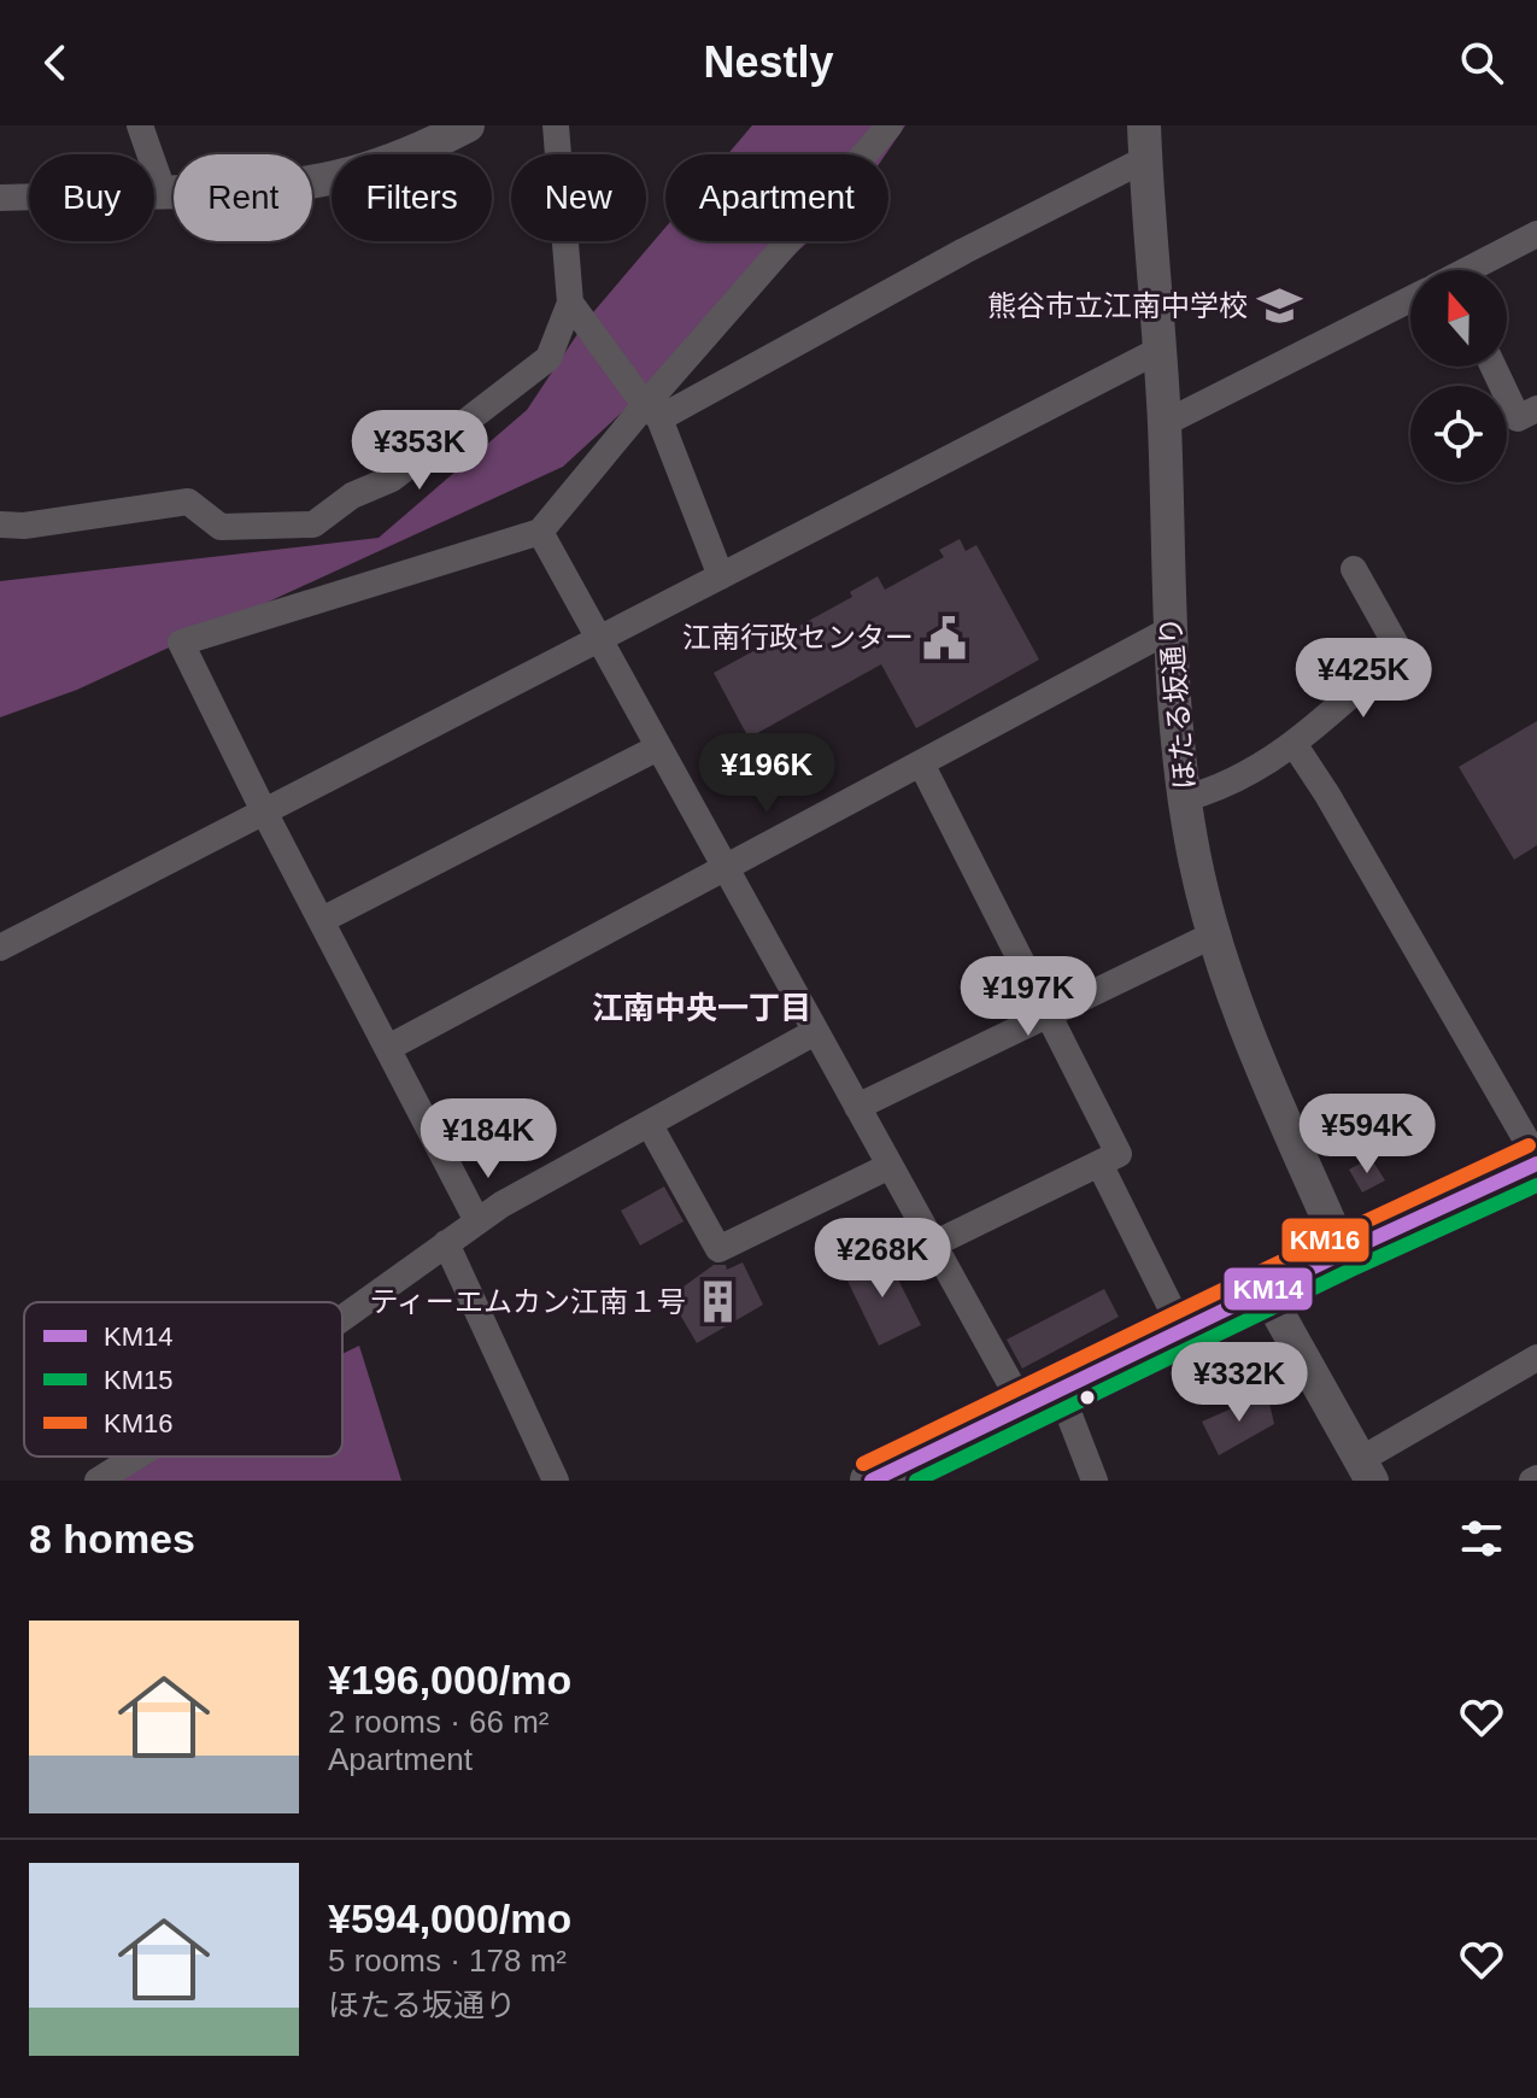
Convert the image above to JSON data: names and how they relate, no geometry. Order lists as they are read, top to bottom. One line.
{"streets":{"street":["ほたる坂通り"]},"districts":["江南中央一丁目"],"places":{"school or university":["熊谷市立江南中学校"],"public building":["江南行政センター"],"building":["ティーエムカン江南１号"]},"lines":["transit line KM16","transit line KM14","transit line KM15"],"legend":["KM14","KM15","KM16"],"north":"top","page":{"header":"Nestly","chip":["Buy","Rent","Filters","New","Apartment"],"price":["¥353K","¥425K","¥196K","¥197K","¥594K","¥184K","¥268K","¥332K"],"heading":"8 homes","list":[{"name":"¥196,000/mo","note":"2 rooms · 66 m² · Apartment"},{"name":"¥594,000/mo","note":"5 rooms · 178 m² · ほたる坂通り"}]}}
